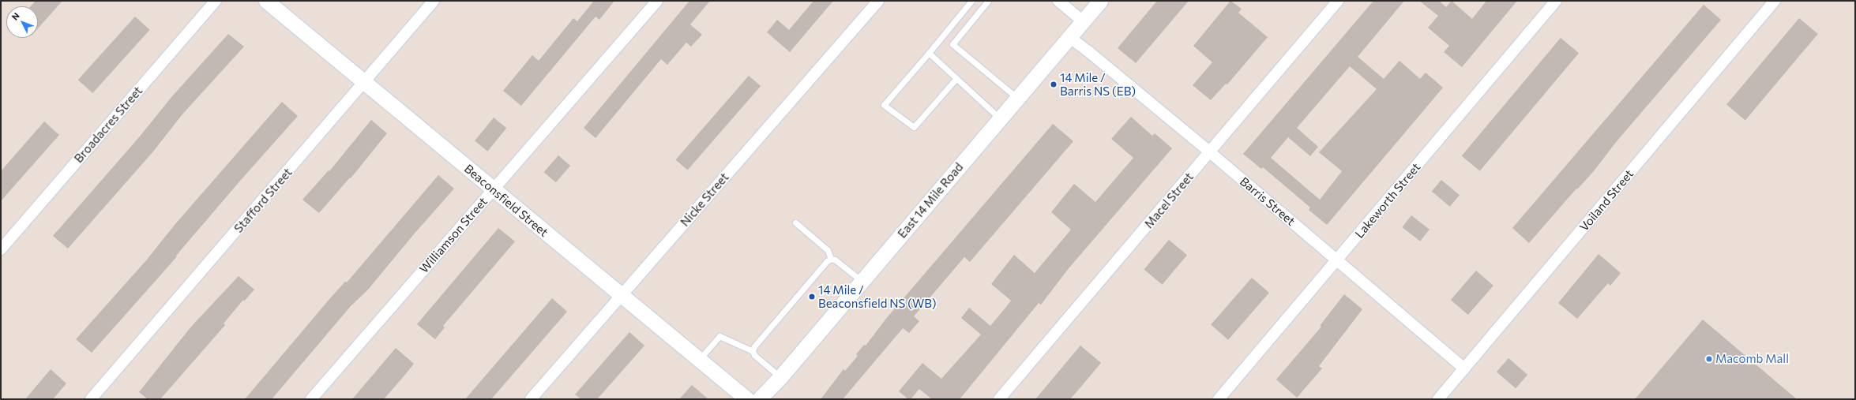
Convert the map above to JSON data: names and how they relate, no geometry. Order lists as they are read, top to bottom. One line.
{"streets":{"street":["Broadacres Street","Nicke Street","Stafford Street","Beaconsfield Street","East 14 Mile Road","Macel Street","Lakeworth Street","Voiland Street","Barris Street","Williamson Street"]},"crossings":[["Nicke Street","Beaconsfield Street"],["Stafford Street","Beaconsfield Street"],["Beaconsfield Street","Williamson Street"],["East 14 Mile Road","Barris Street"],["Macel Street","Barris Street"],["Lakeworth Street","Barris Street"],["Voiland Street","Barris Street"]],"places":["14 Mile / Barris NS (EB)","14 Mile / Beaconsfield NS (WB)","Macomb Mall"],"north":"top left"}
